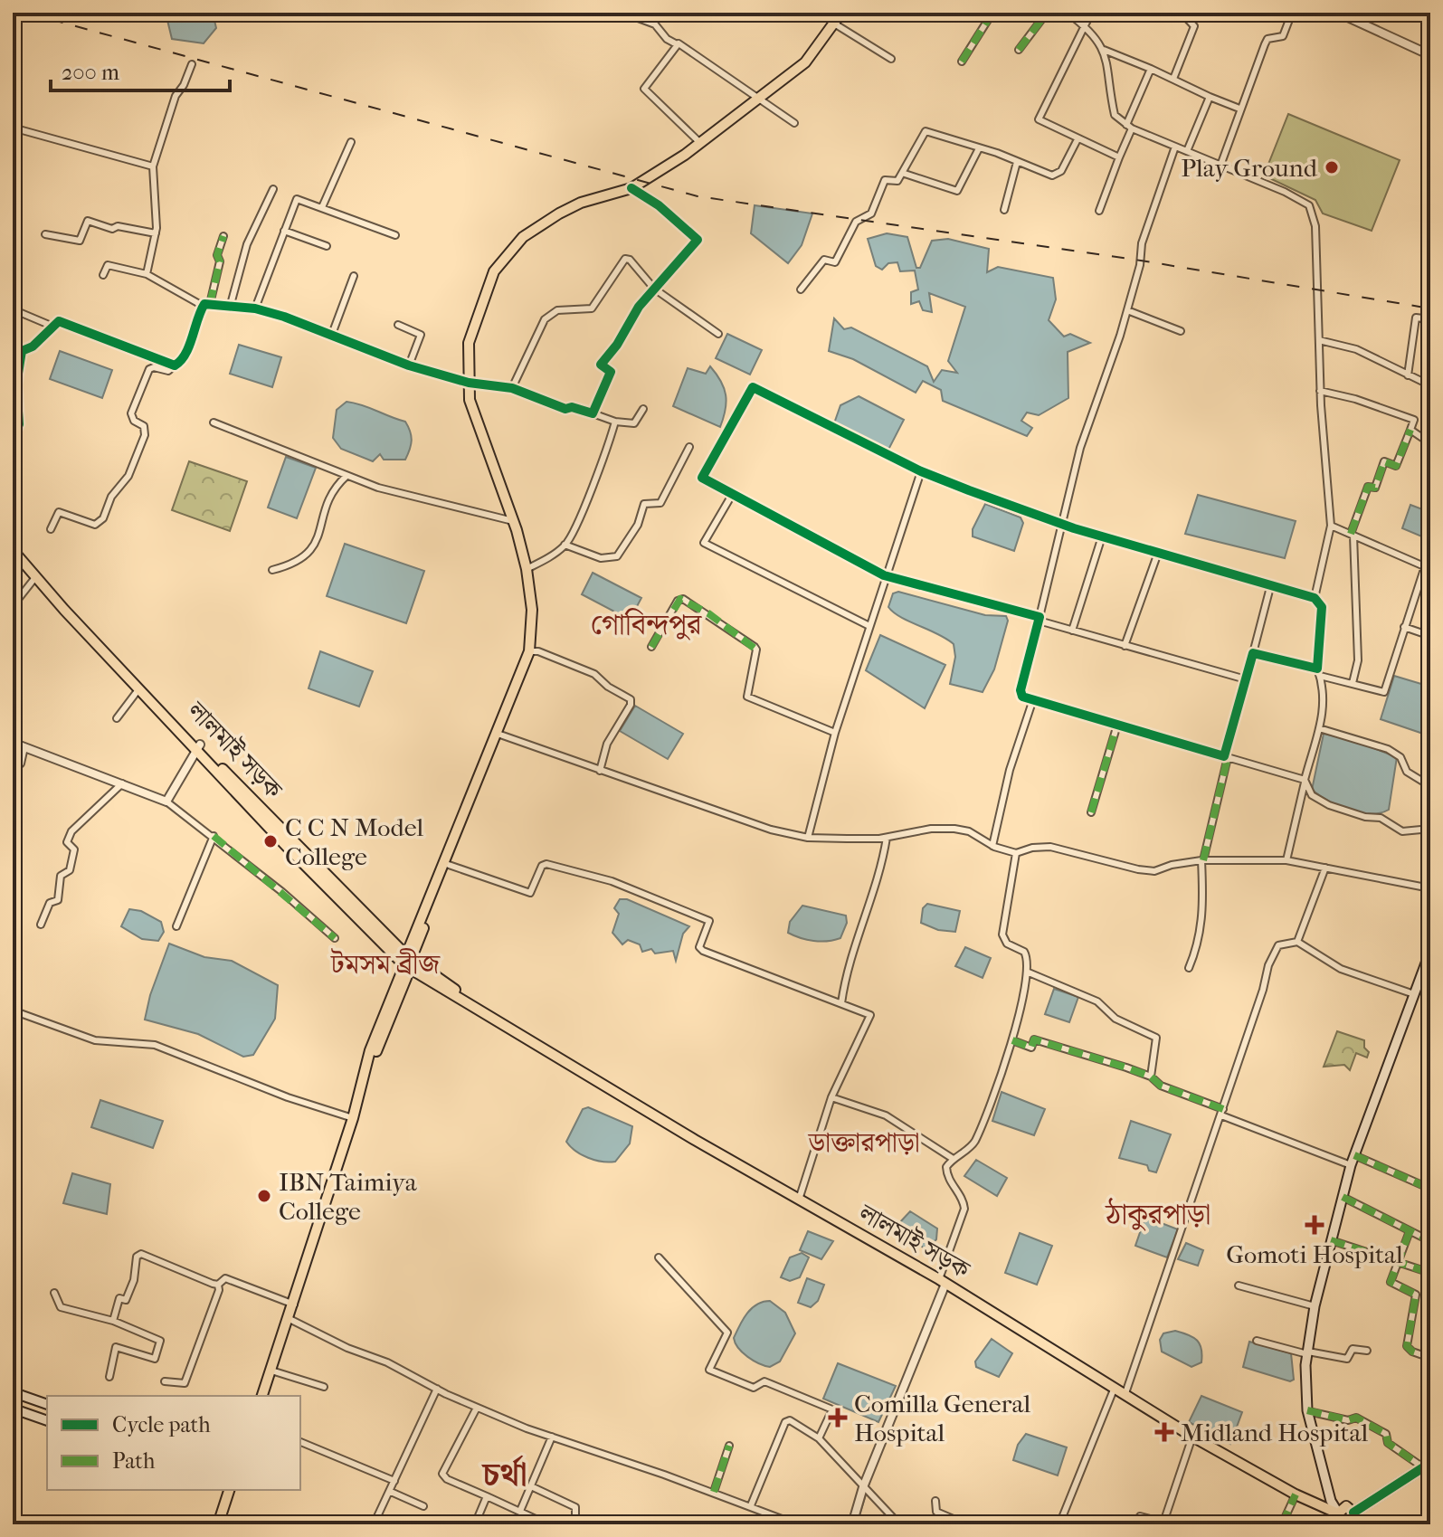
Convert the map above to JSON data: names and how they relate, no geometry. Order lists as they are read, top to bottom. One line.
{"streets":{"main road":["লালমাই সড়ক"]},"districts":["গোবিন্দপুর","টমসম ব্রীজ","ডাক্তারপাড়া","ঠাকুরপাড়া","চর্থা"],"places":{"other":["Play Ground","C C N Model College","IBN Taimiya College"],"health":["Gomoti Hospital","Comilla General Hospital","Midland Hospital"]},"legend":["Cycle path","Path"],"scale_bar":"200 m"}
